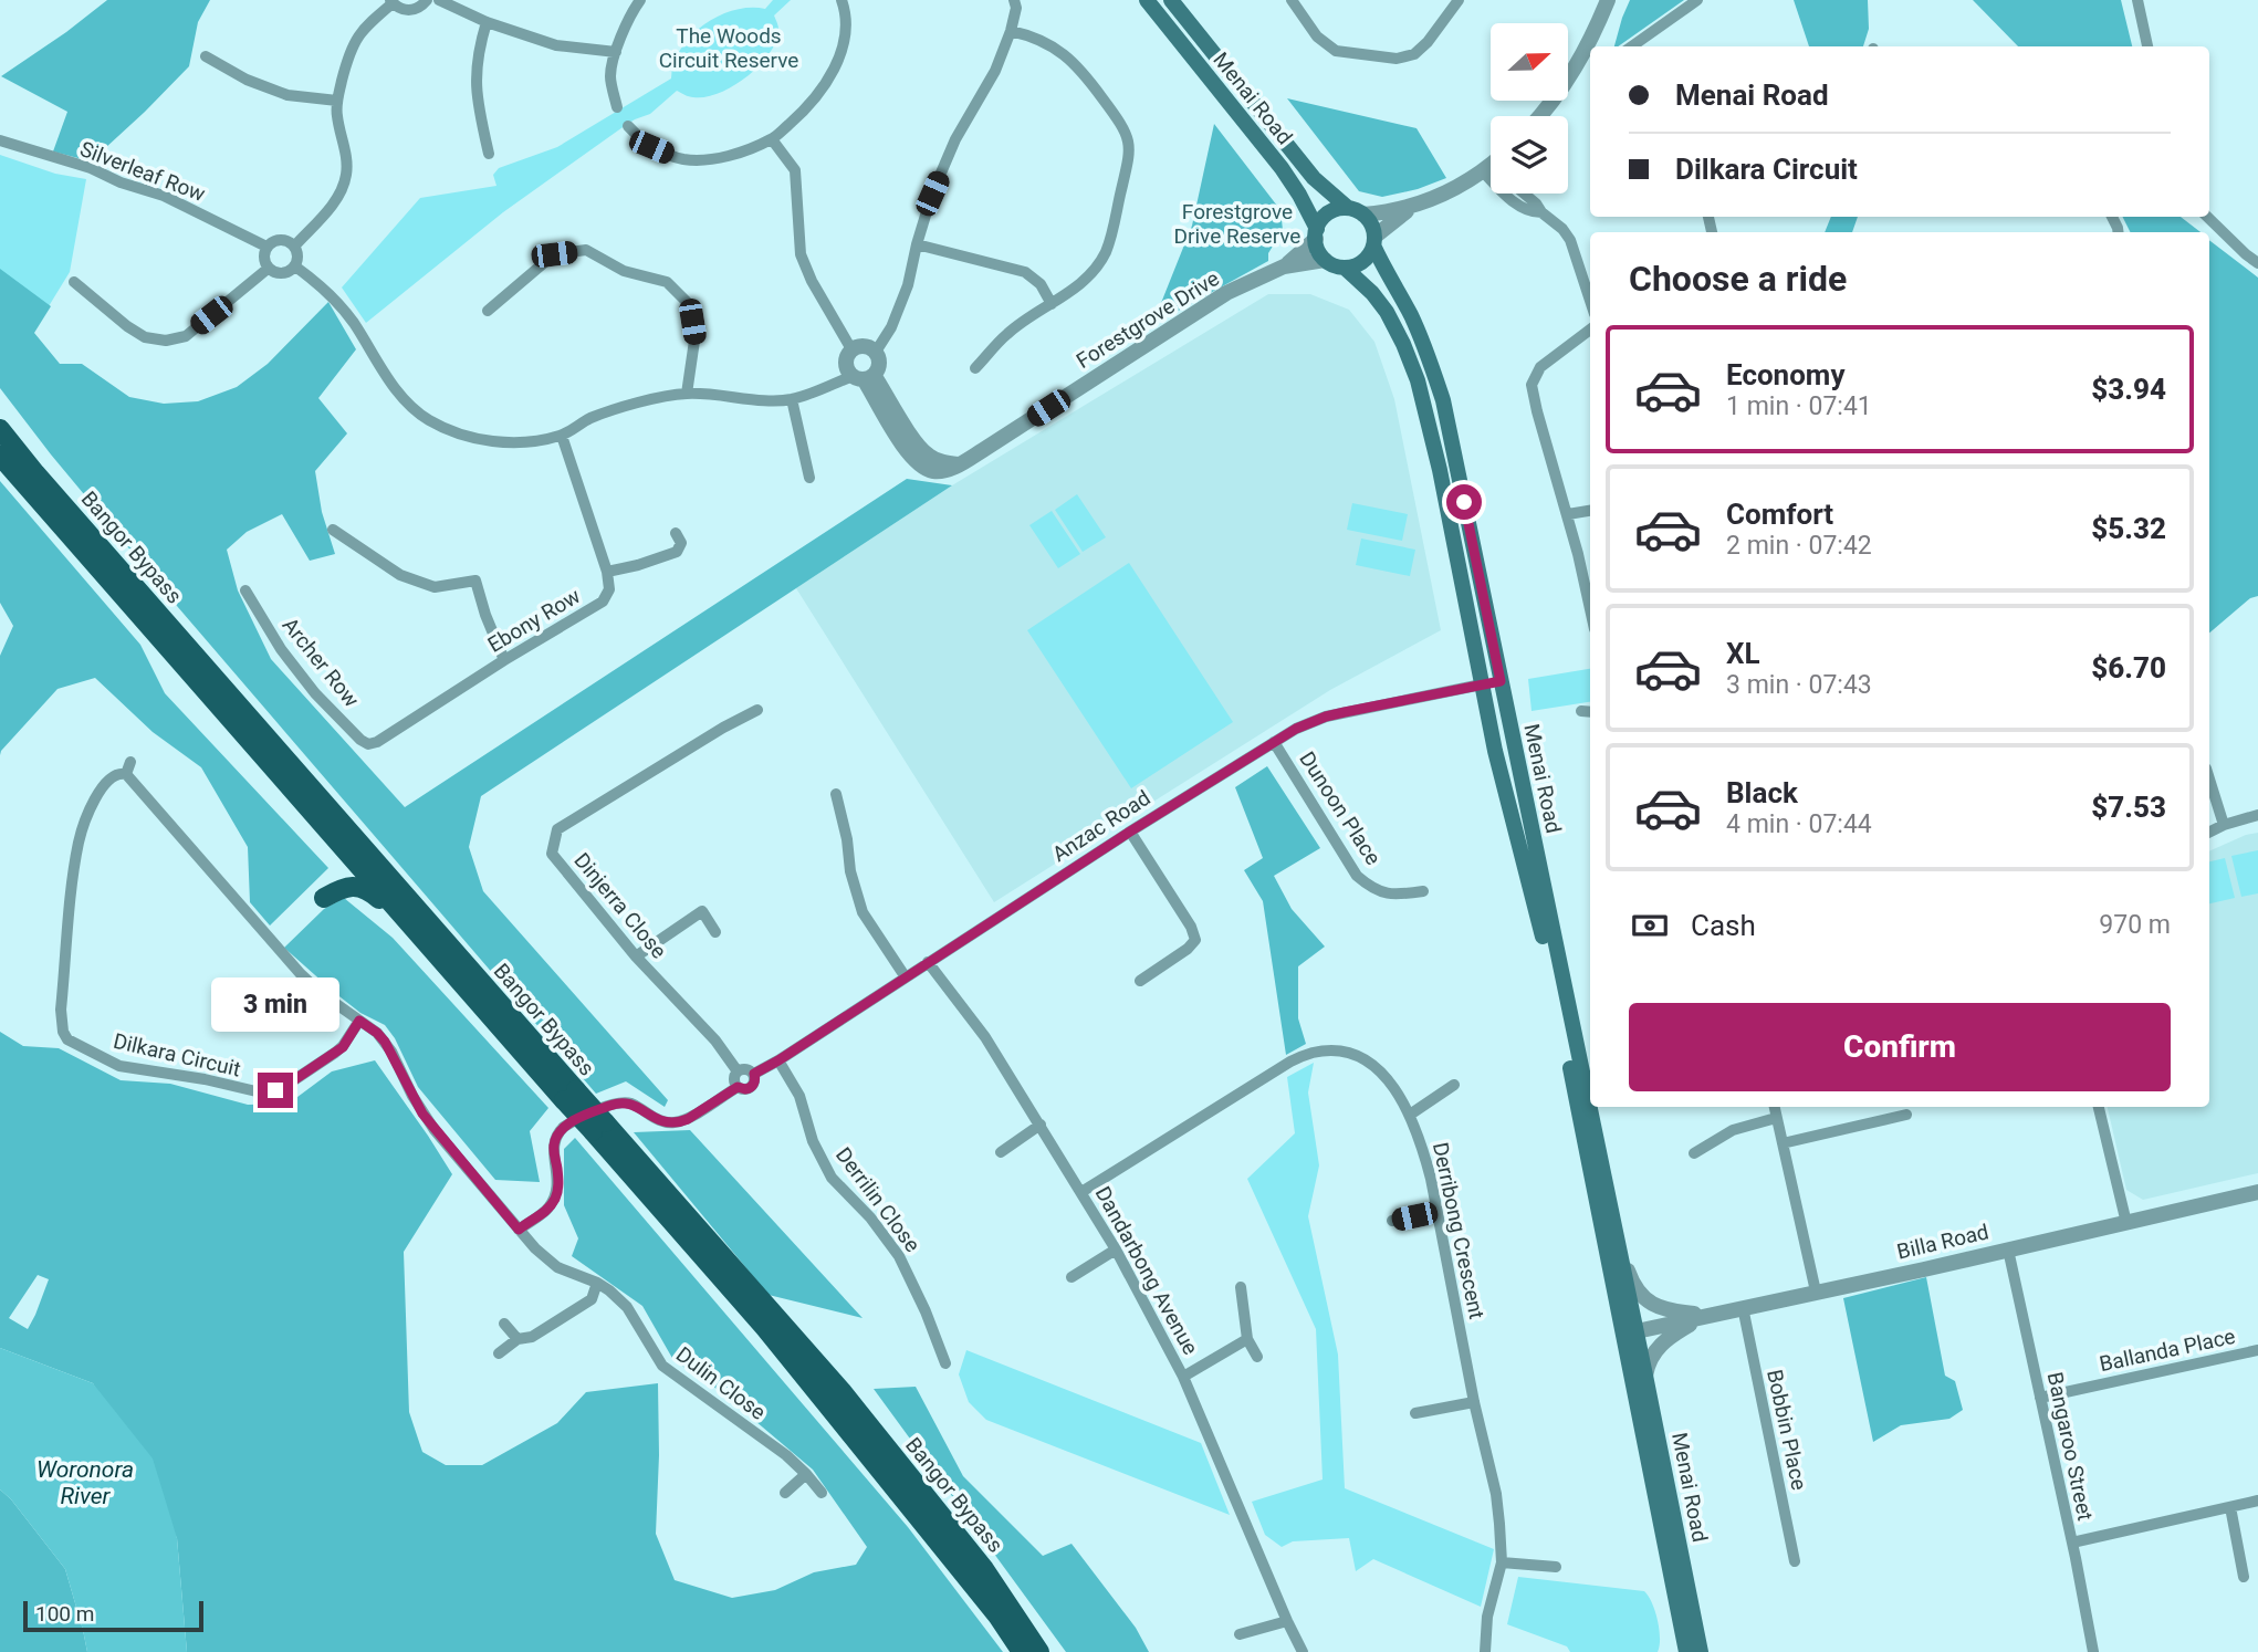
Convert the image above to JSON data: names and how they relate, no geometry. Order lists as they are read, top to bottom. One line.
{"streets":{"main road":["Menai Road","Bangor Bypass","Anzac Road"],"street":["Silverleaf Row","Forestgrove Drive","Ebony Row","Archer Row","Dunoon Place","Dinjerra Close","Dilkara Circuit","Derrilin Close","Derribong Crescent","Billa Road","Dandarbong Avenue","Ballanda Place","Dulin Close","Bobbin Place","Bangaroo Street"]},"crossings":[["Menai Road","Anzac Road"],["Menai Road","Billa Road"],["Ebony Row","Archer Row"],["Dunoon Place","Anzac Road"],["Anzac Road","Dinjerra Close"],["Anzac Road","Derrilin Close"],["Anzac Road","Dandarbong Avenue"],["Dilkara Circuit","Dulin Close"],["Derribong Crescent","Dandarbong Avenue"],["Billa Road","Bobbin Place"],["Billa Road","Bangaroo Street"],["Ballanda Place","Bangaroo Street"]],"water":["Woronora River"],"parks":["The Woods Circuit Reserve","Forestgrove Drive Reserve"],"scale_bar":"100 m","north":"right","page":{"banner":["Menai Road","Dilkara Circuit"],"heading":"Choose a ride","list":[{"name":"Economy","note":"1 min · 07:41","value":"$3.94"},{"name":"Comfort","note":"2 min · 07:42","value":"$5.32"},{"name":"XL","note":"3 min · 07:43","value":"$6.70"},{"name":"Black","note":"4 min · 07:44","value":"$7.53"}],"pay":["Cash","970 m"],"bubble":"3 min","buttons":"Confirm","scale":"100 m"}}
